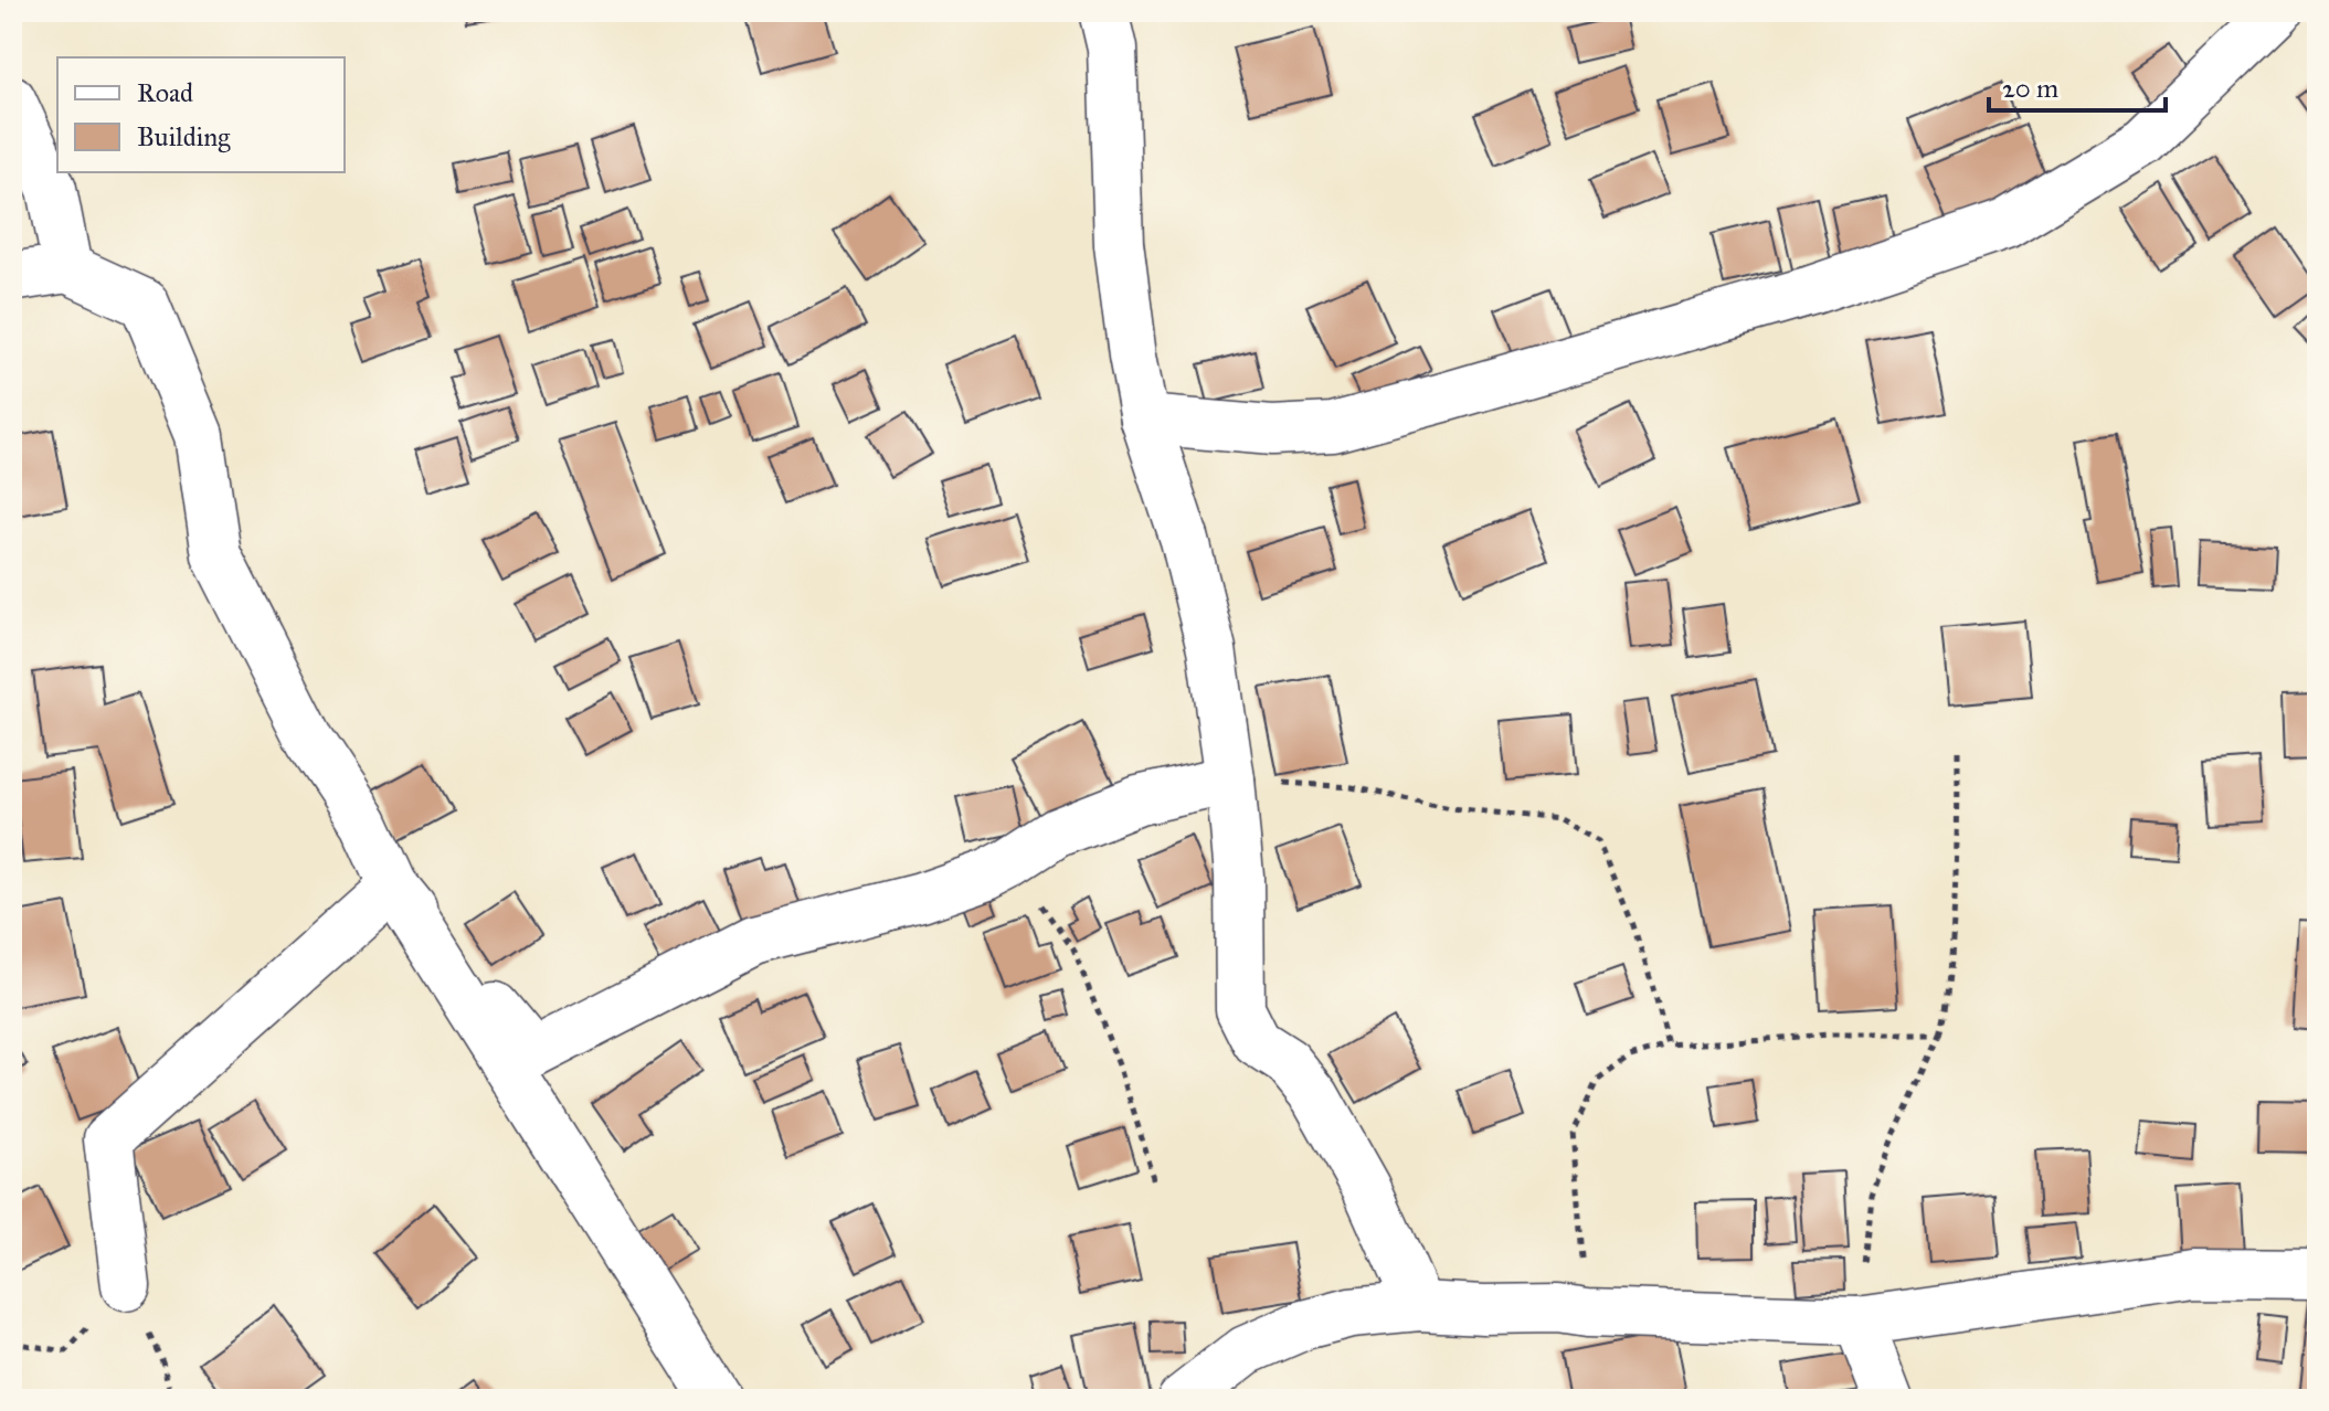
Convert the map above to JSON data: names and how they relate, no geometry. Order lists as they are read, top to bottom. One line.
{"legend":["Road","Building"],"scale_bar":"20 m"}
